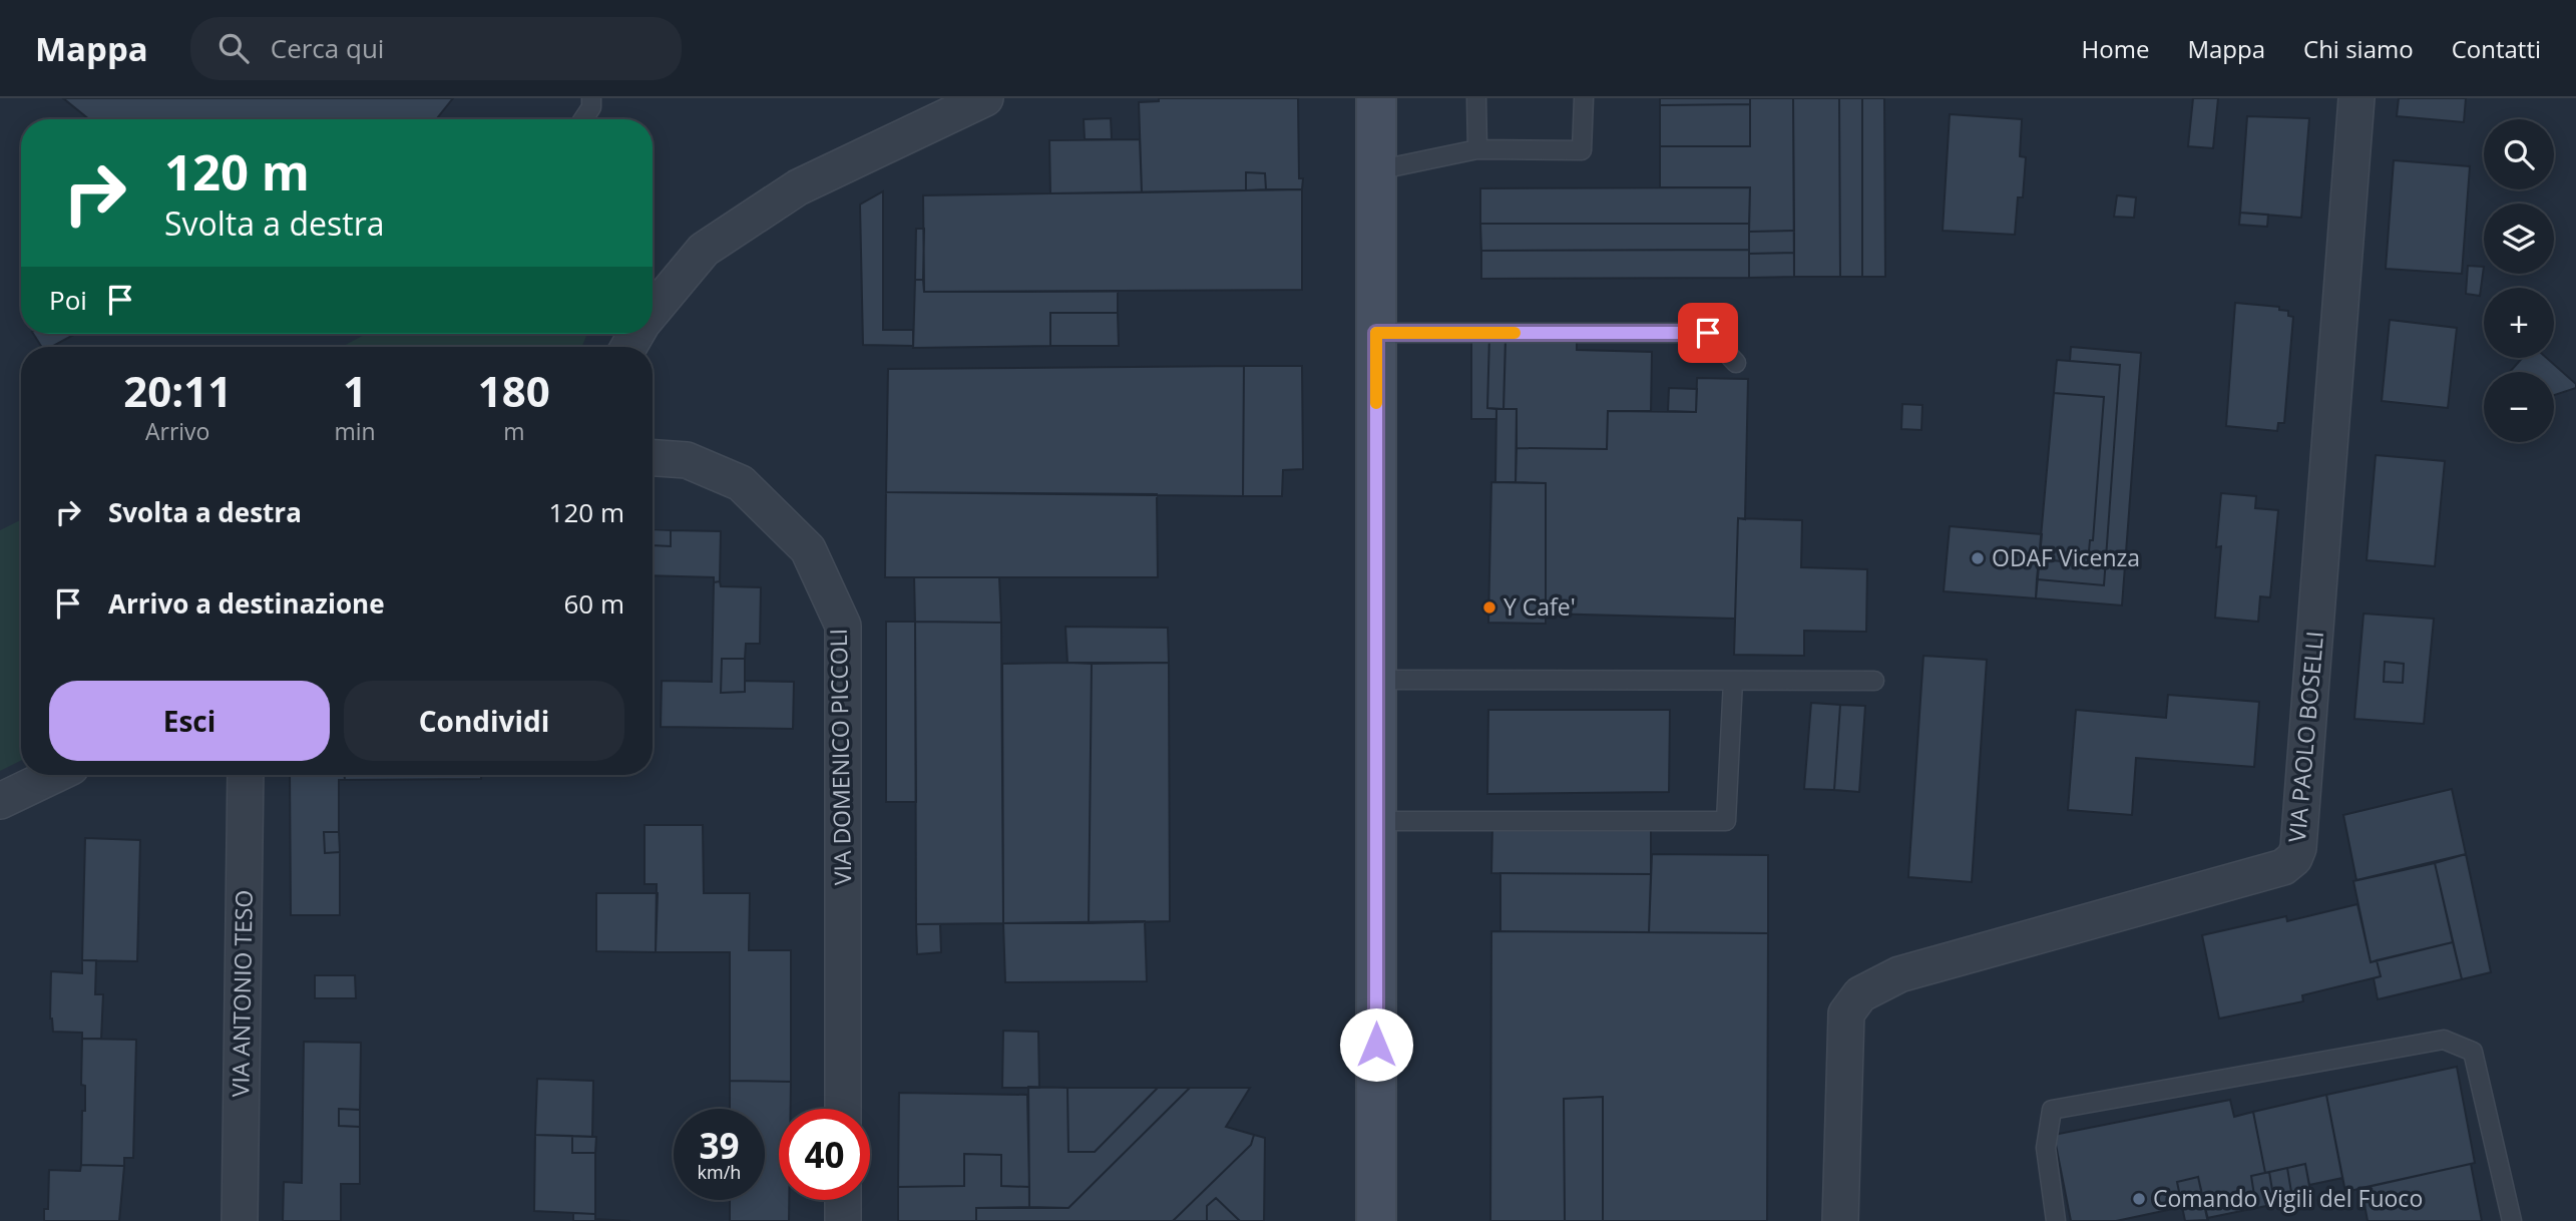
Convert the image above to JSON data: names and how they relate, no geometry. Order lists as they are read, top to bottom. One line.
{"streets":{"street":["VIA PAOLO BOSELLI","VIA DOMENICO PICCOLI","VIA ANTONIO TESO"]},"places":["ODAF Vicenza","Y Cafe'","Comando Vigili del Fuoco"],"page":{"header":"Mappa","search":"Cerca qui","nav":["Home","Mappa","Chi siamo","Contatti"],"map_buttons":["+","−"],"turn":["120 m","Svolta a destra"],"then":"Poi","eta":["20:11","Arrivo","1","min","180","m"],"list":[{"name":"Svolta a destra","value":"120 m"},{"name":"Arrivo a destinazione","value":"60 m"}],"buttons":["Esci","Condividi"],"speed":"39 km/h","limit":"40"}}
